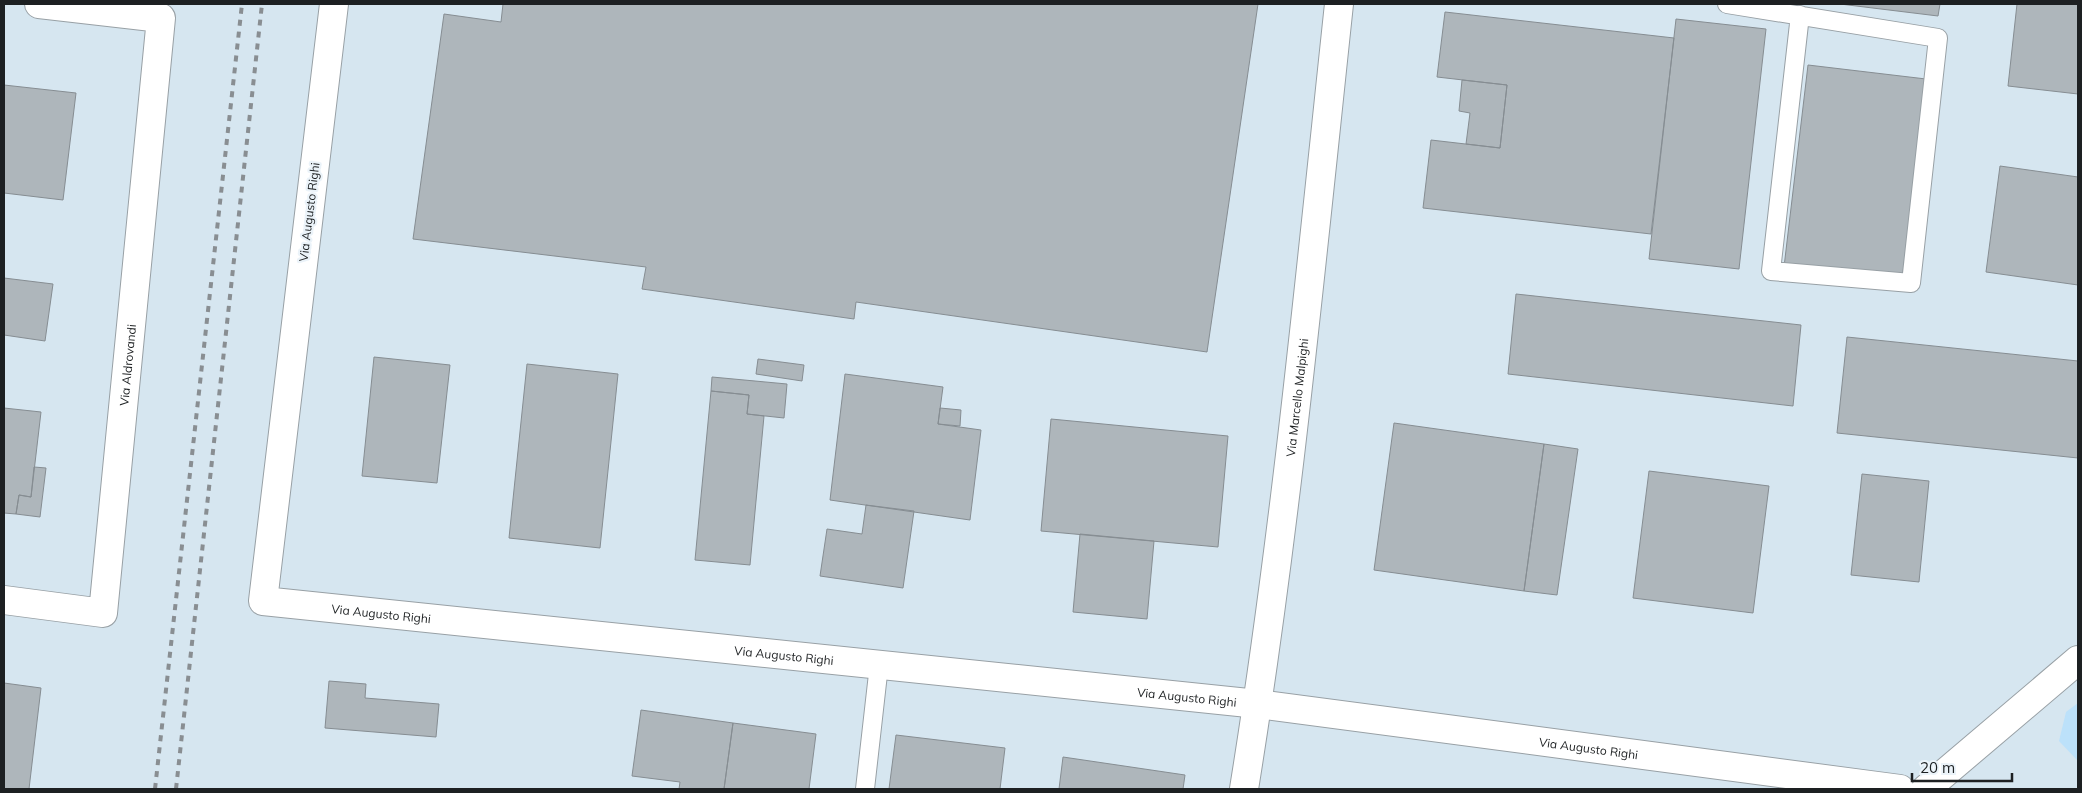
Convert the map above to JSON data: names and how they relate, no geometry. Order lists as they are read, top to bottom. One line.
{"streets":{"street":["Via Augusto Righi","Via Aldrovandi","Via Marcello Malpighi"]},"crossings":[["Via Augusto Righi","Via Marcello Malpighi"]],"scale_bar":"20 m"}
